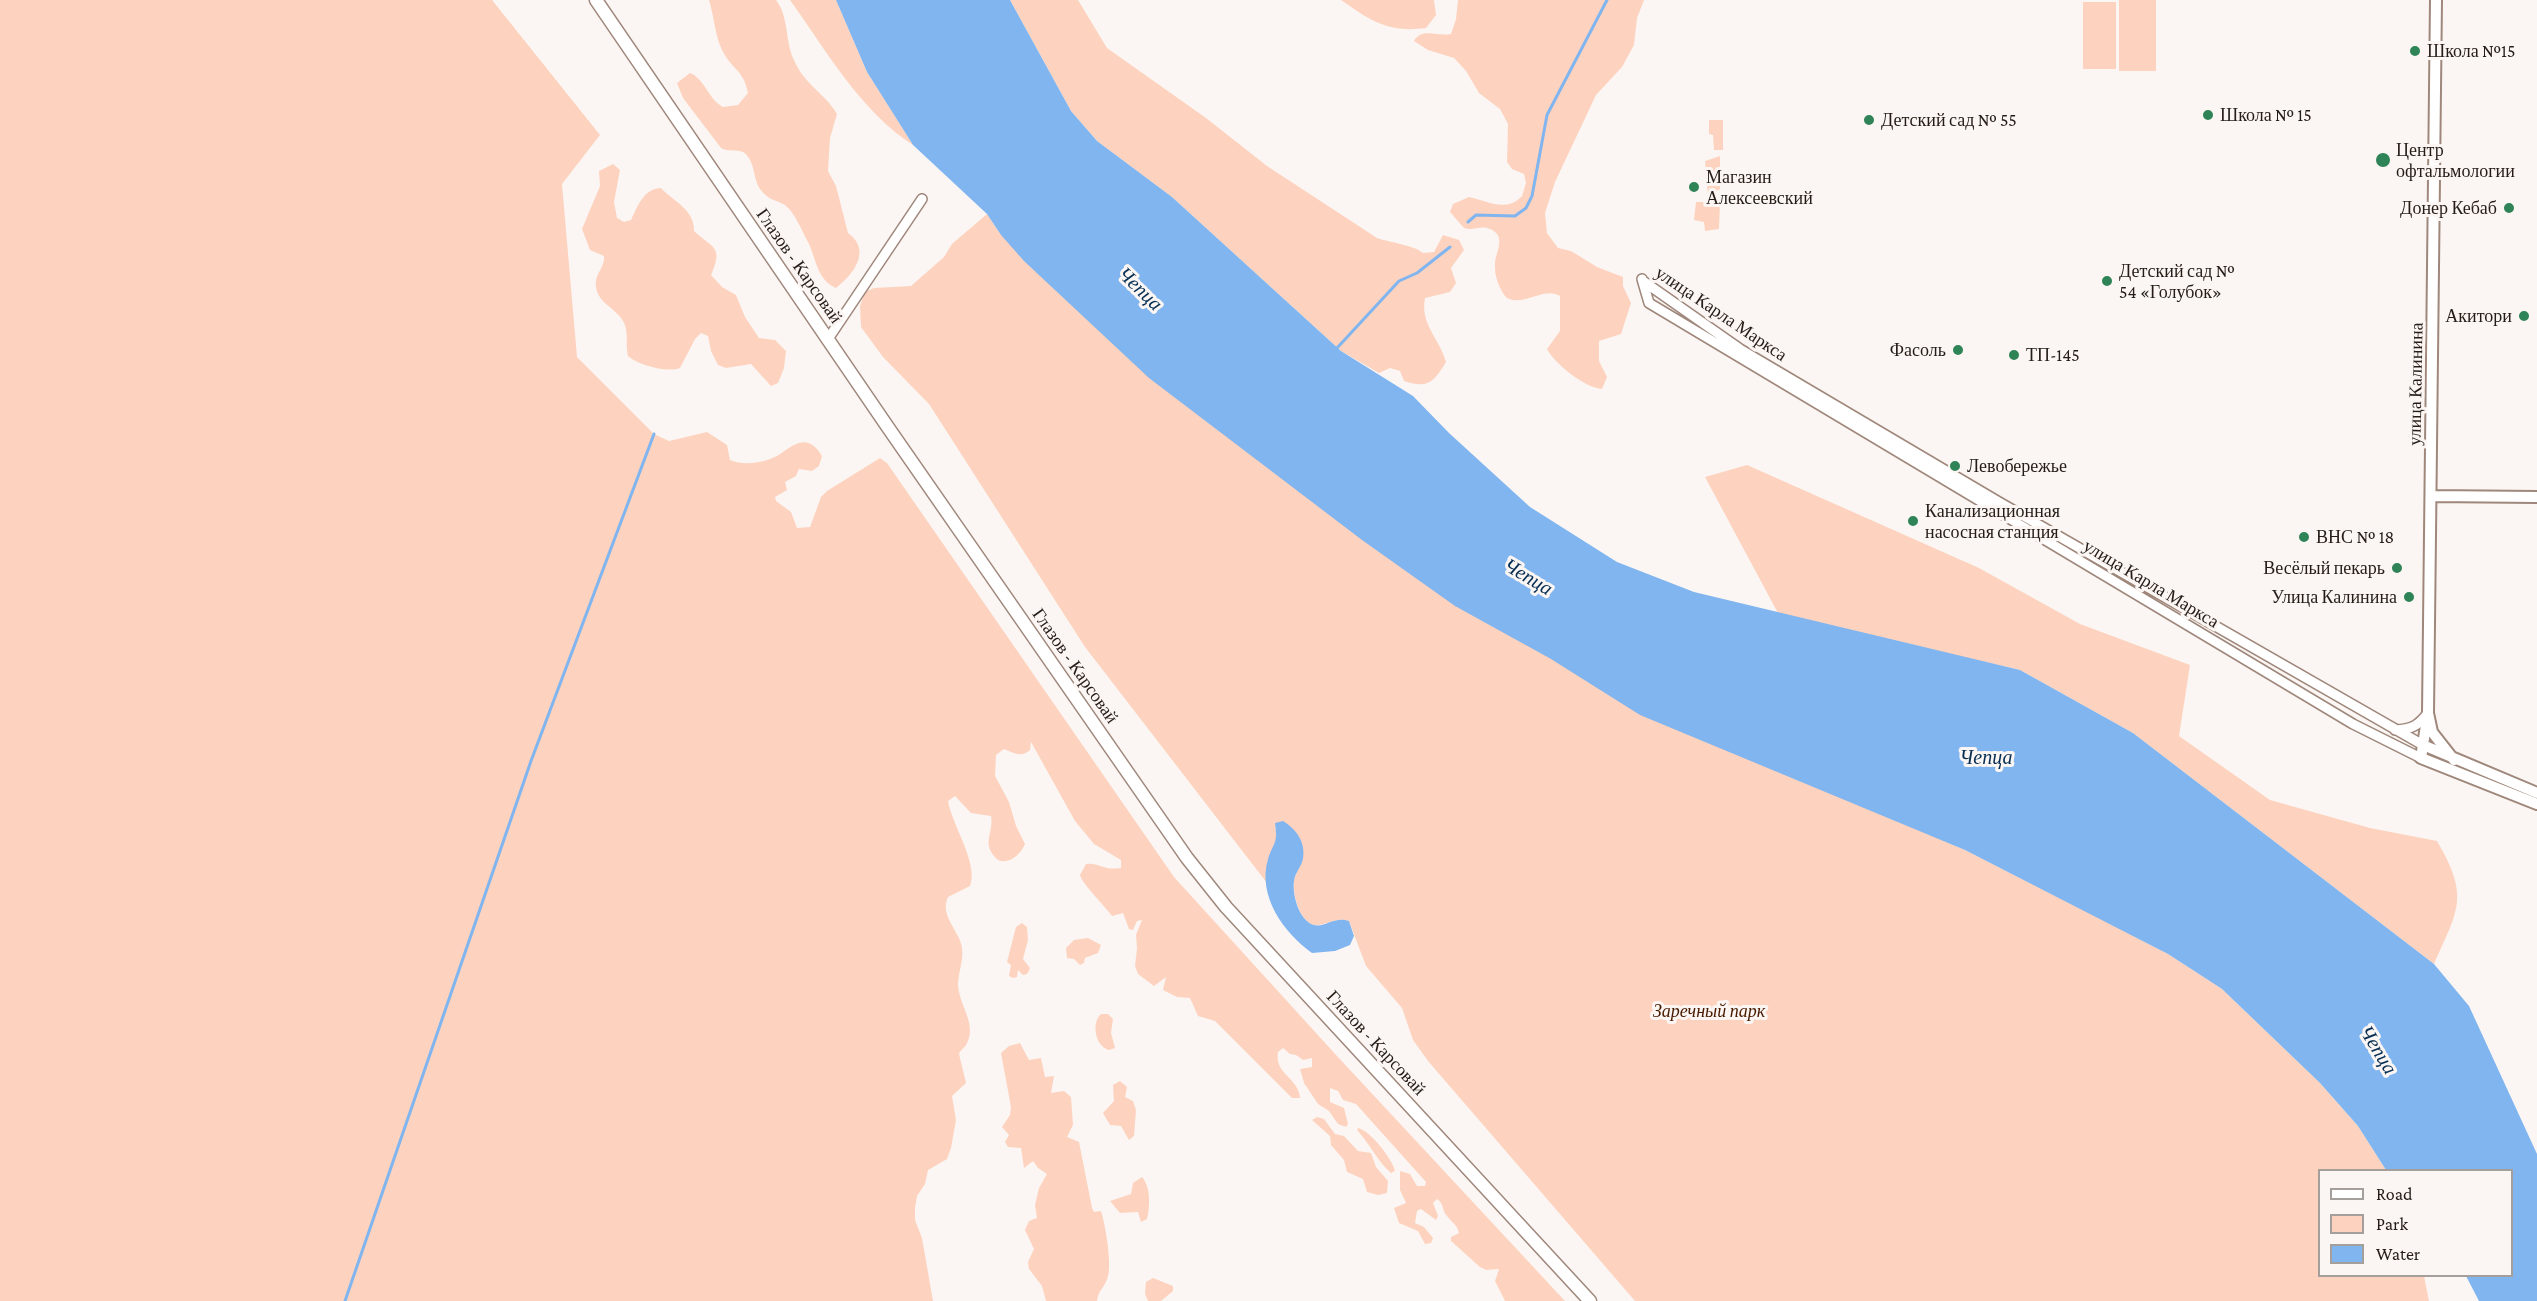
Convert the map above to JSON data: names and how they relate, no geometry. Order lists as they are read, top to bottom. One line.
{"streets":{"main road":["Глазов - Карсовай"],"street":["улица Карла Маркса","улица Калинина"]},"crossings":[["улица Карла Маркса","улица Калинина"]],"water":["Чепца"],"parks":["Заречный парк"],"places":["Школа №15","Школа № 15","Детский сад № 55","Центр офтальмологии","Магазин Алексеевский","Донер Кебаб","Детский сад № 54 «Голубок»","Акитори","Фасоль","ТП-145","Левобережье","Канализационная насосная станция","ВНС № 18","Весёлый пекарь","Улица Калинина"],"legend":["Road","Park","Water"]}
